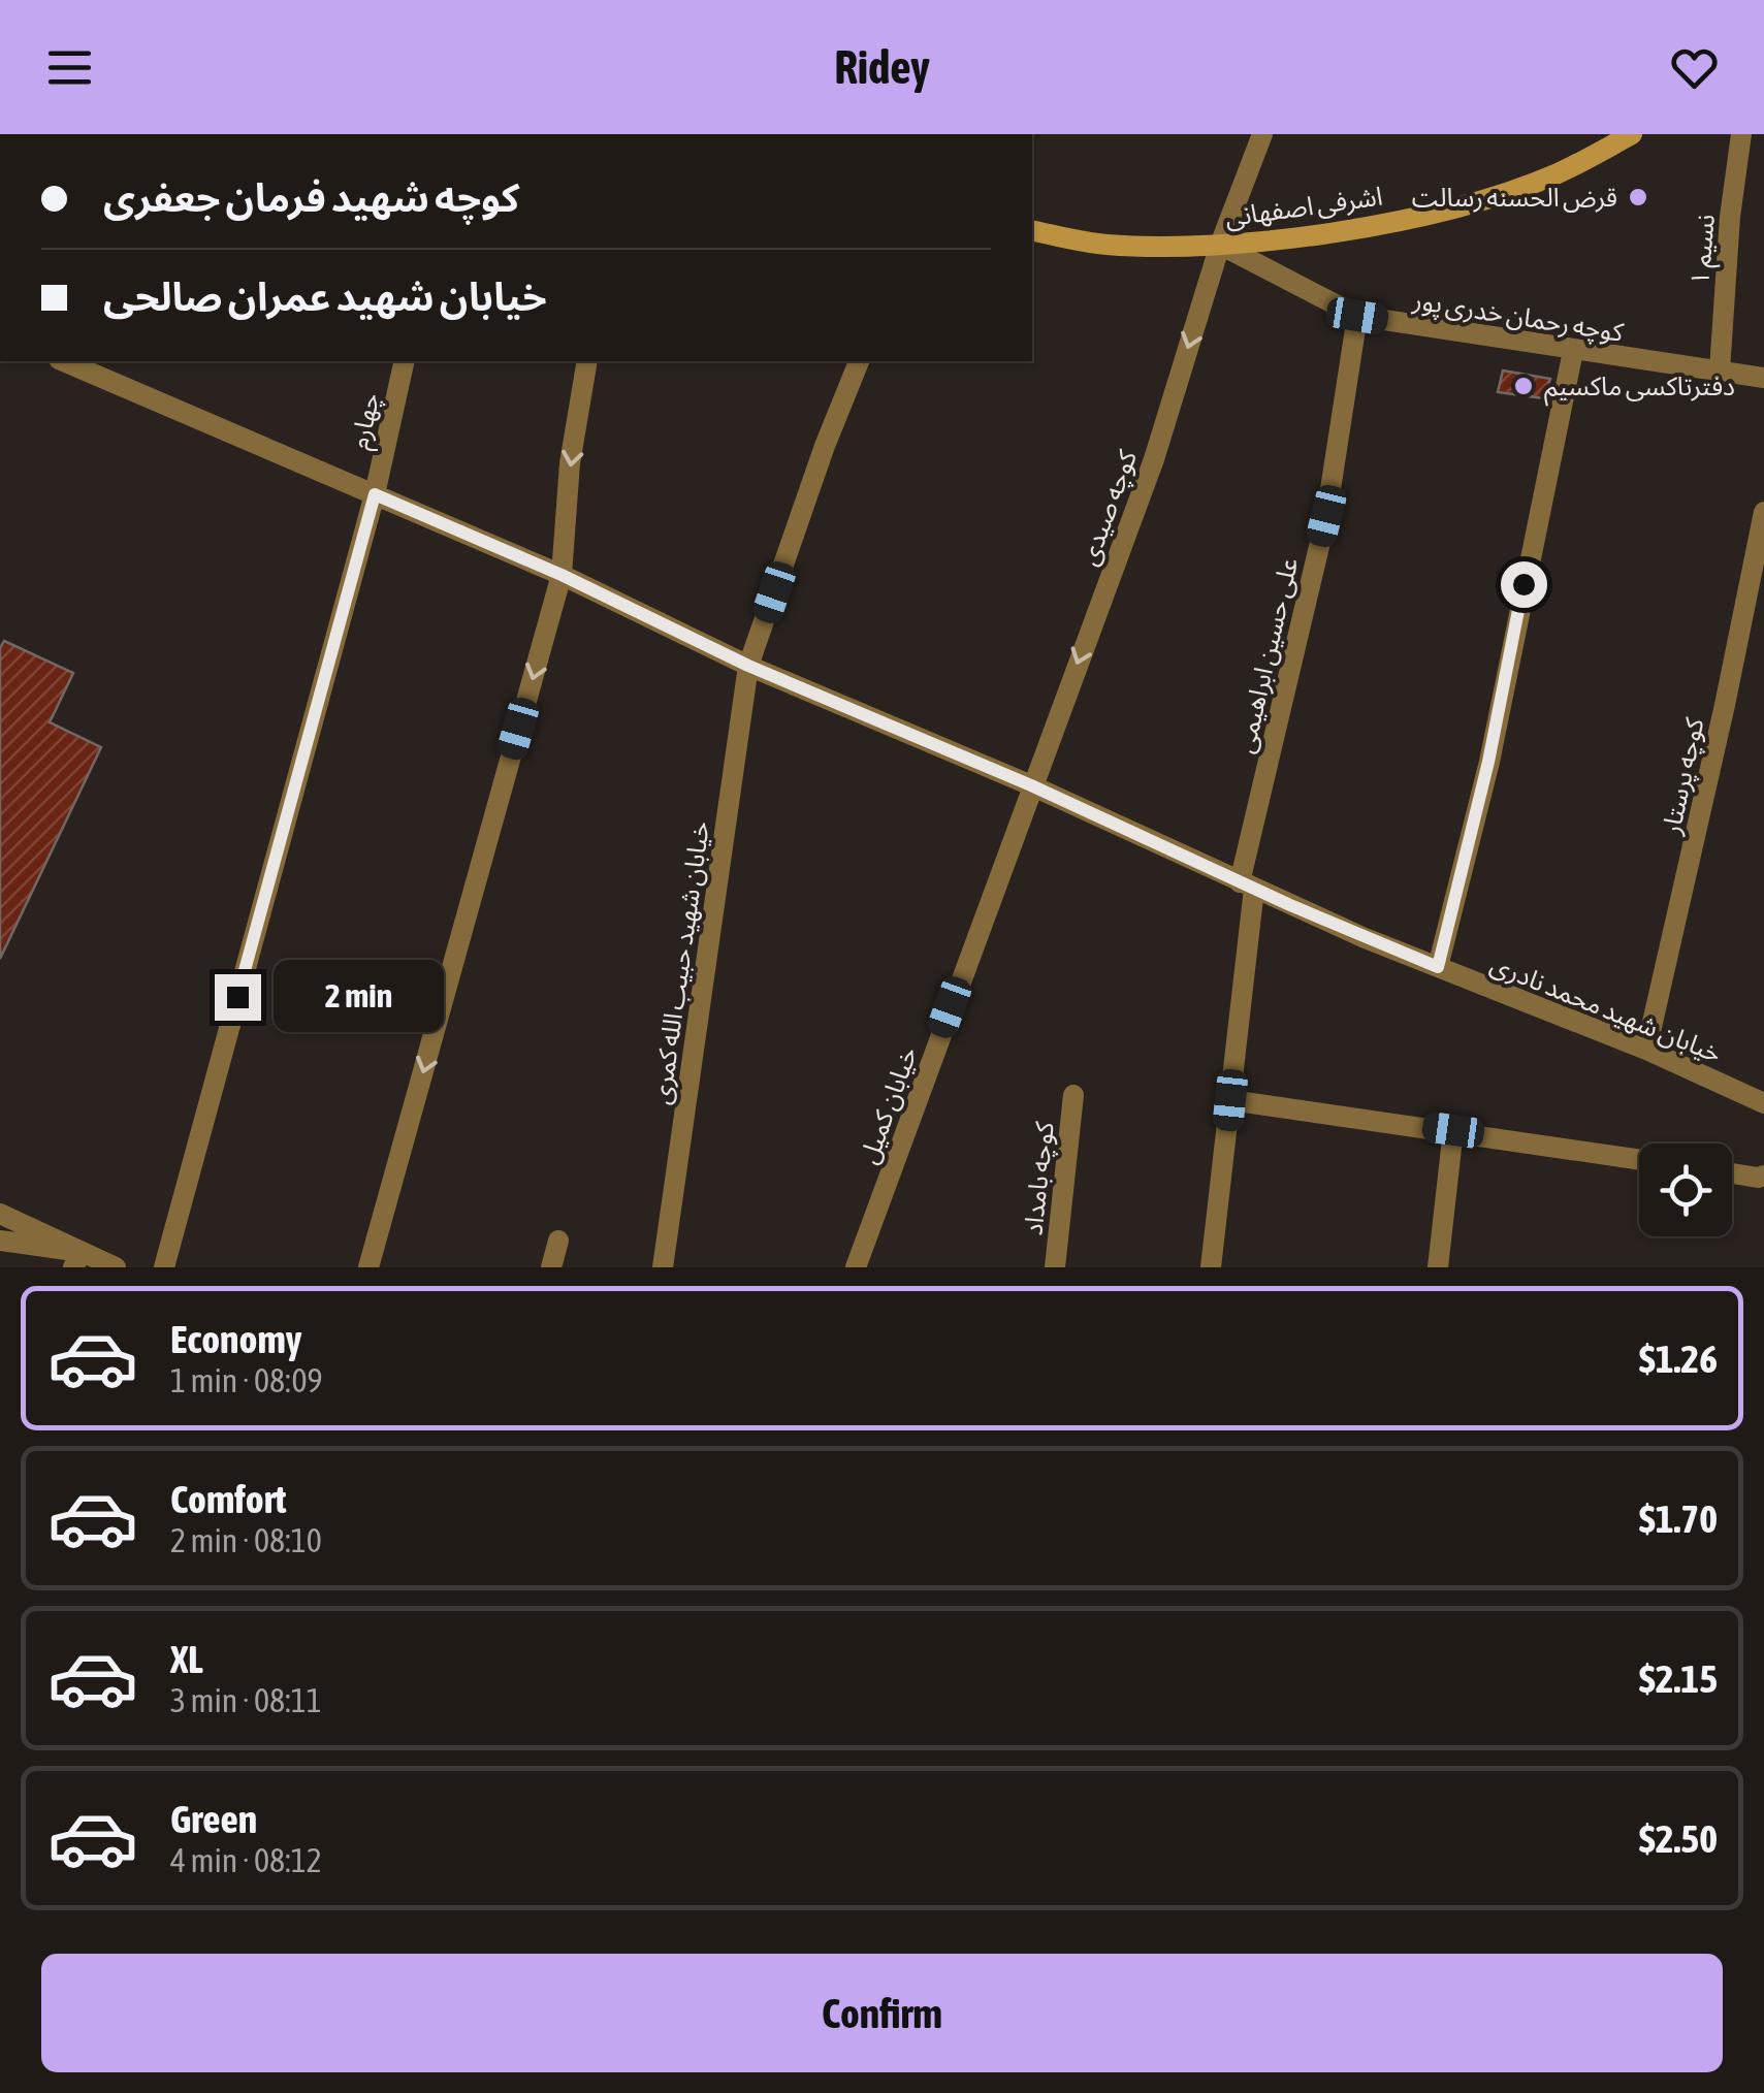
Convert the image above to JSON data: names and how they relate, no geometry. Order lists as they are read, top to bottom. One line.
{"streets":{"main road":["اشرفی اصفهانی"],"street":["نسیم ۱","کوچه رحمان خدری پور","چهارم","کوچه صیدی","علی حسین ابراهیمی","کوچه پرستار","خیابان شهید حبیب الله کمری","خیابان شهید محمد نادری","خیابان کمیل","کوچه بامداد"]},"crossings":[["اشرفی اصفهانی","کوچه رحمان خدری پور"],["اشرفی اصفهانی","کوچه صیدی"],["نسیم ۱","کوچه رحمان خدری پور"],["کوچه رحمان خدری پور","کوچه صیدی"],["کوچه رحمان خدری پور","علی حسین ابراهیمی"],["چهارم","خیابان شهید محمد نادری"],["کوچه صیدی","خیابان شهید محمد نادری"],["کوچه صیدی","خیابان کمیل"],["علی حسین ابراهیمی","خیابان شهید محمد نادری"],["کوچه پرستار","خیابان شهید محمد نادری"],["خیابان شهید حبیب الله کمری","خیابان شهید محمد نادری"],["خیابان شهید محمد نادری","خیابان کمیل"]],"one_way":["کوچه صیدی"],"places":["قرض الحسنه رسالت","دفترتاکسی ماکسیم"],"page":{"header":"Ridey","banner":["کوچه شهید فرمان جعفری","خیابان شهید عمران صالحی"],"bubble":"2 min","list":[{"name":"Economy","note":"1 min · 08:09","value":"$1.26"},{"name":"Comfort","note":"2 min · 08:10","value":"$1.70"},{"name":"XL","note":"3 min · 08:11","value":"$2.15"},{"name":"Green","note":"4 min · 08:12","value":"$2.50"}],"buttons":"Confirm"}}
